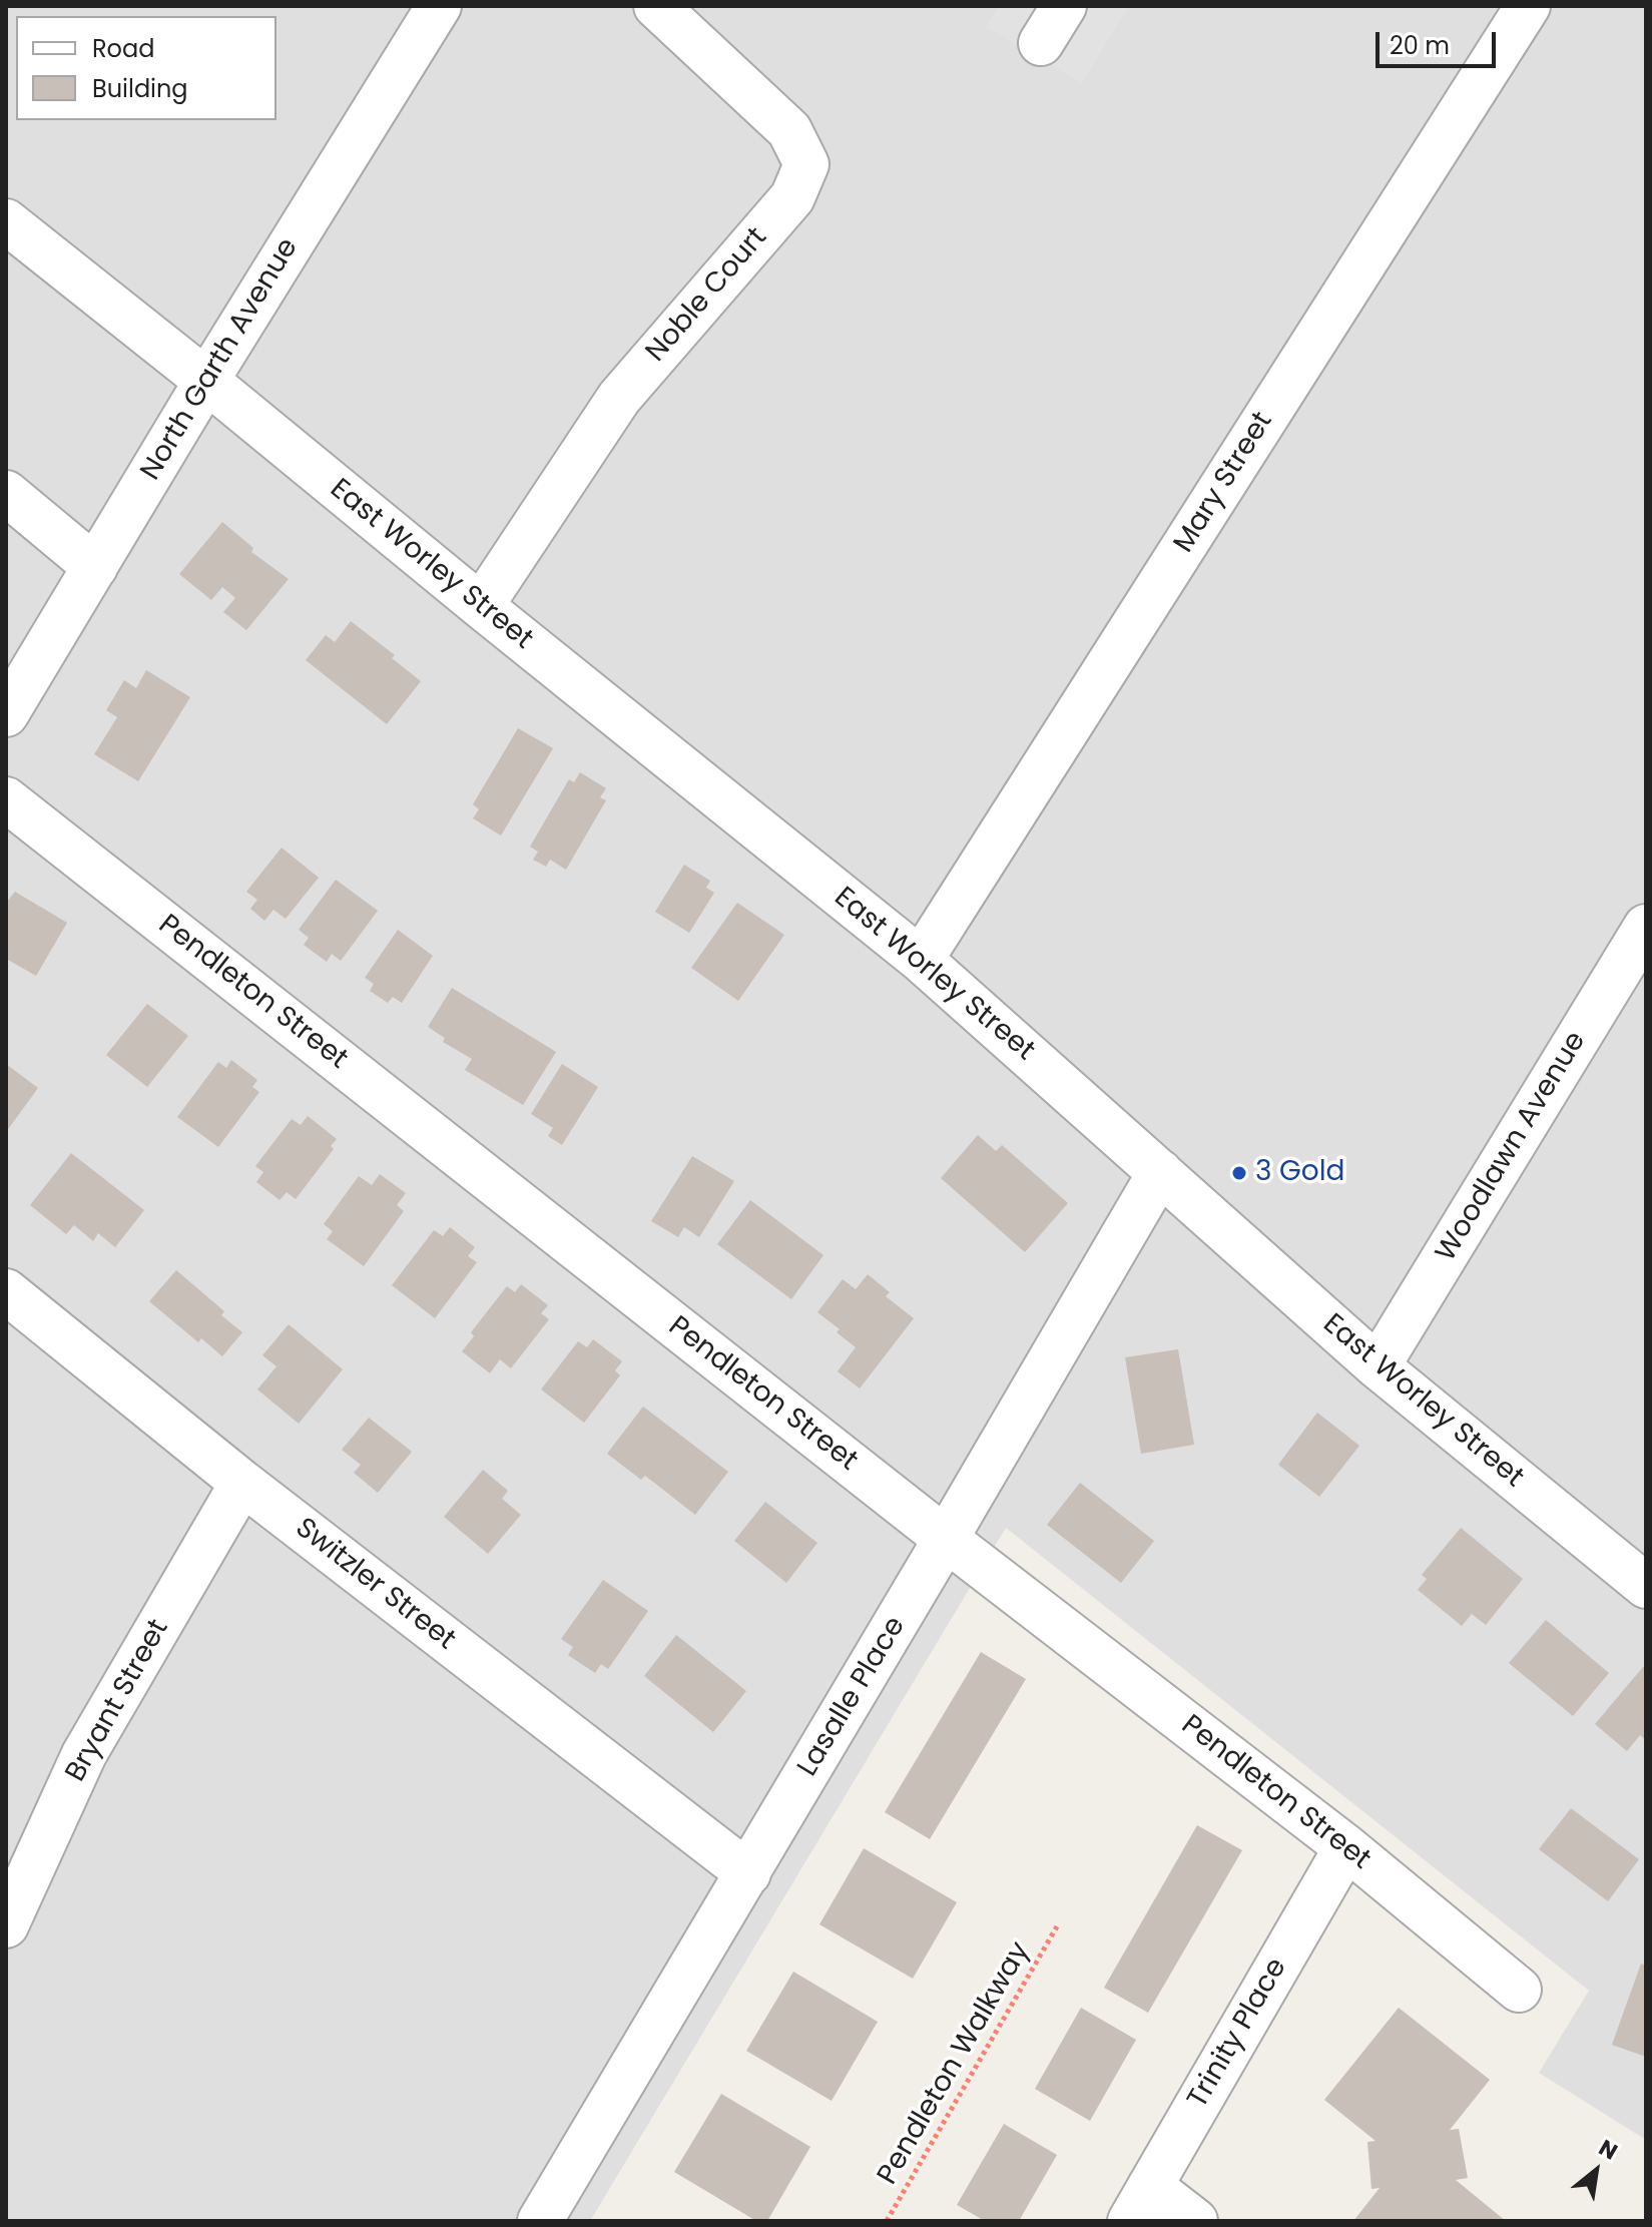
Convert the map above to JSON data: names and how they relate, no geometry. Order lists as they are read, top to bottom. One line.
{"streets":{"street":["Noble Court","North Garth Avenue","Mary Street","East Worley Street","Pendleton Street","Woodlawn Avenue","Switzler Street","Lasalle Place","Bryant Street","Trinity Place"],"path":["Pendleton Walkway"]},"crossings":[["Noble Court","East Worley Street"],["North Garth Avenue","East Worley Street"],["Mary Street","East Worley Street"],["East Worley Street","Woodlawn Avenue"],["East Worley Street","Lasalle Place"],["Pendleton Street","Lasalle Place"],["Pendleton Street","Trinity Place"],["Switzler Street","Lasalle Place"],["Switzler Street","Bryant Street"]],"places":["3 Gold"],"legend":["Road","Building"],"scale_bar":"20 m","north":"top right"}
